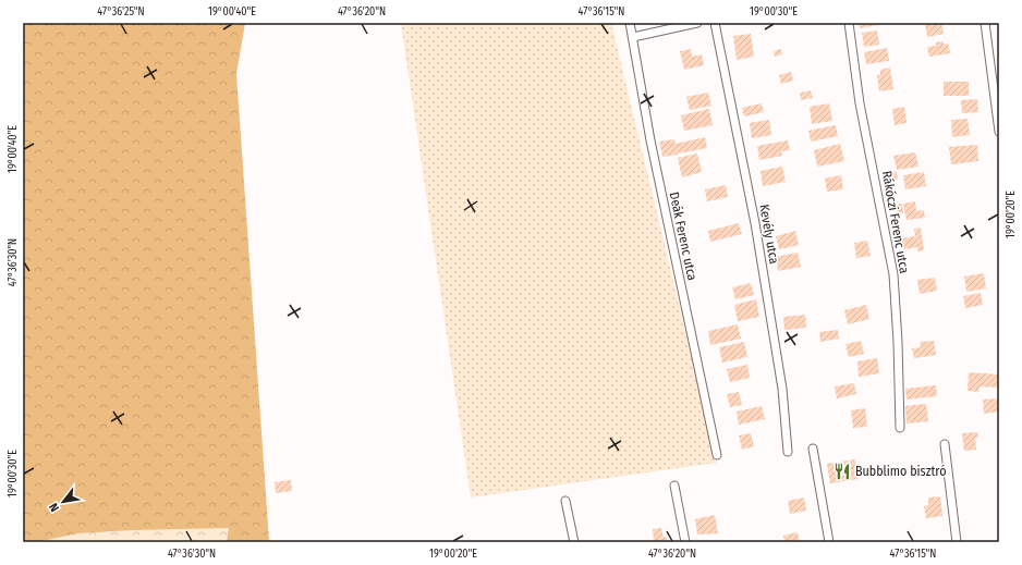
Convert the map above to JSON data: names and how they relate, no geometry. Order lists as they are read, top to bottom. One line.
{"streets":{"street":["Rákóczi Ferenc utca","Kevély utca","Deák Ferenc utca"]},"places":{"restaurant":["Bubblimo bisztró"]},"north":"bottom left","coordinates":["47°36'25\"N","19°00'40\"E","47°36'20\"N","47°36'15\"N","19°00'30\"E","19°00'20\"E","47°36'30\"N"]}
